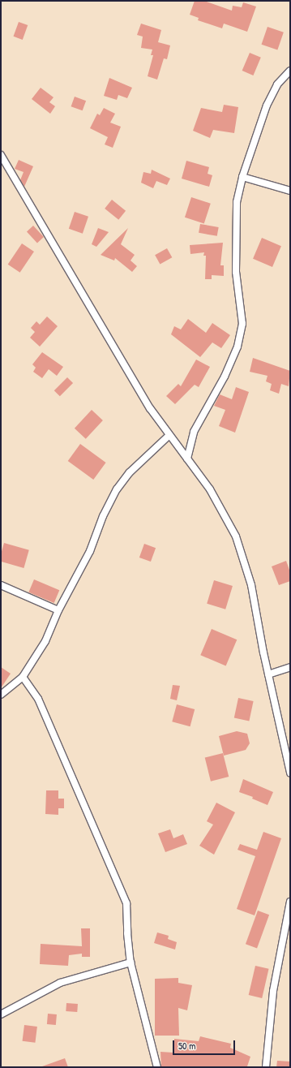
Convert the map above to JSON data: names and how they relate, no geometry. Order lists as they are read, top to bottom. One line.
{"scale_bar":"50 m"}
